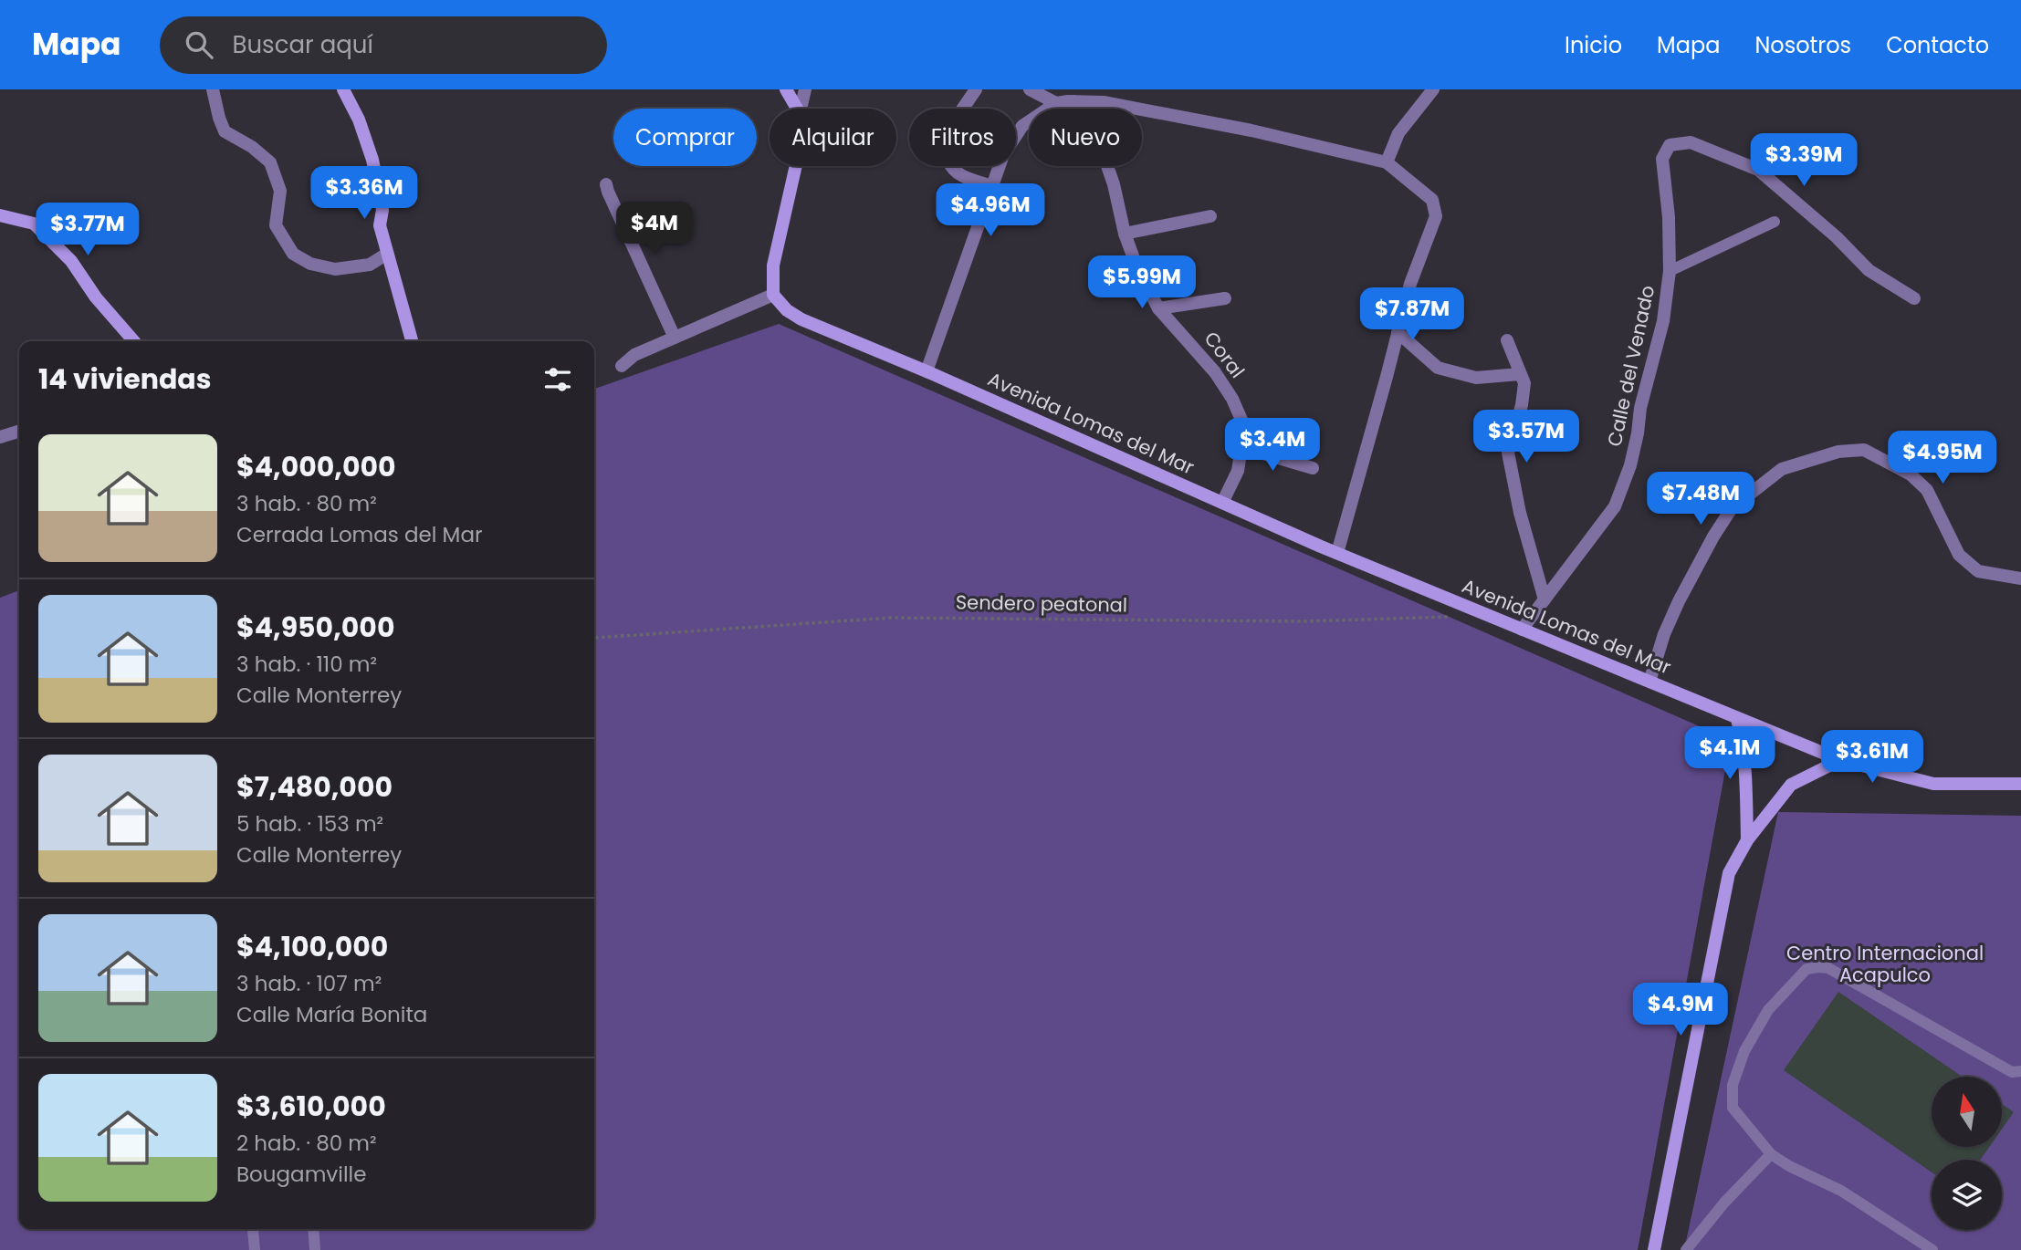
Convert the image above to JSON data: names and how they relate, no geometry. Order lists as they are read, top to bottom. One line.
{"streets":{"main road":["Avenida Lomas del Mar"],"street":["Coral","Calle del Venado"],"path":["Sendero peatonal"]},"crossings":[["Coral","Avenida Lomas del Mar"],["Calle del Venado","Avenida Lomas del Mar"]],"parks":["Centro Internacional Acapulco"],"north":"top","page":{"header":"Mapa","search":"Buscar aquí","nav":["Inicio","Mapa","Nosotros","Contacto"],"chip":["Comprar","Alquilar","Filtros","Nuevo"],"price":["$3.39M","$3.36M","$4.96M","$4M","$3.77M","$5.99M","$7.87M","$3.57M","$3.4M","$4.95M","$7.48M","$4.1M","$3.61M","$4.9M"],"heading":"14 viviendas","list":[{"name":"$4,000,000","note":"3 hab. · 80 m² · Cerrada Lomas del Mar"},{"name":"$4,950,000","note":"3 hab. · 110 m² · Calle Monterrey"},{"name":"$7,480,000","note":"5 hab. · 153 m² · Calle Monterrey"},{"name":"$4,100,000","note":"3 hab. · 107 m² · Calle María Bonita"},{"name":"$3,610,000","note":"2 hab. · 80 m² · Bougamville"}]}}
